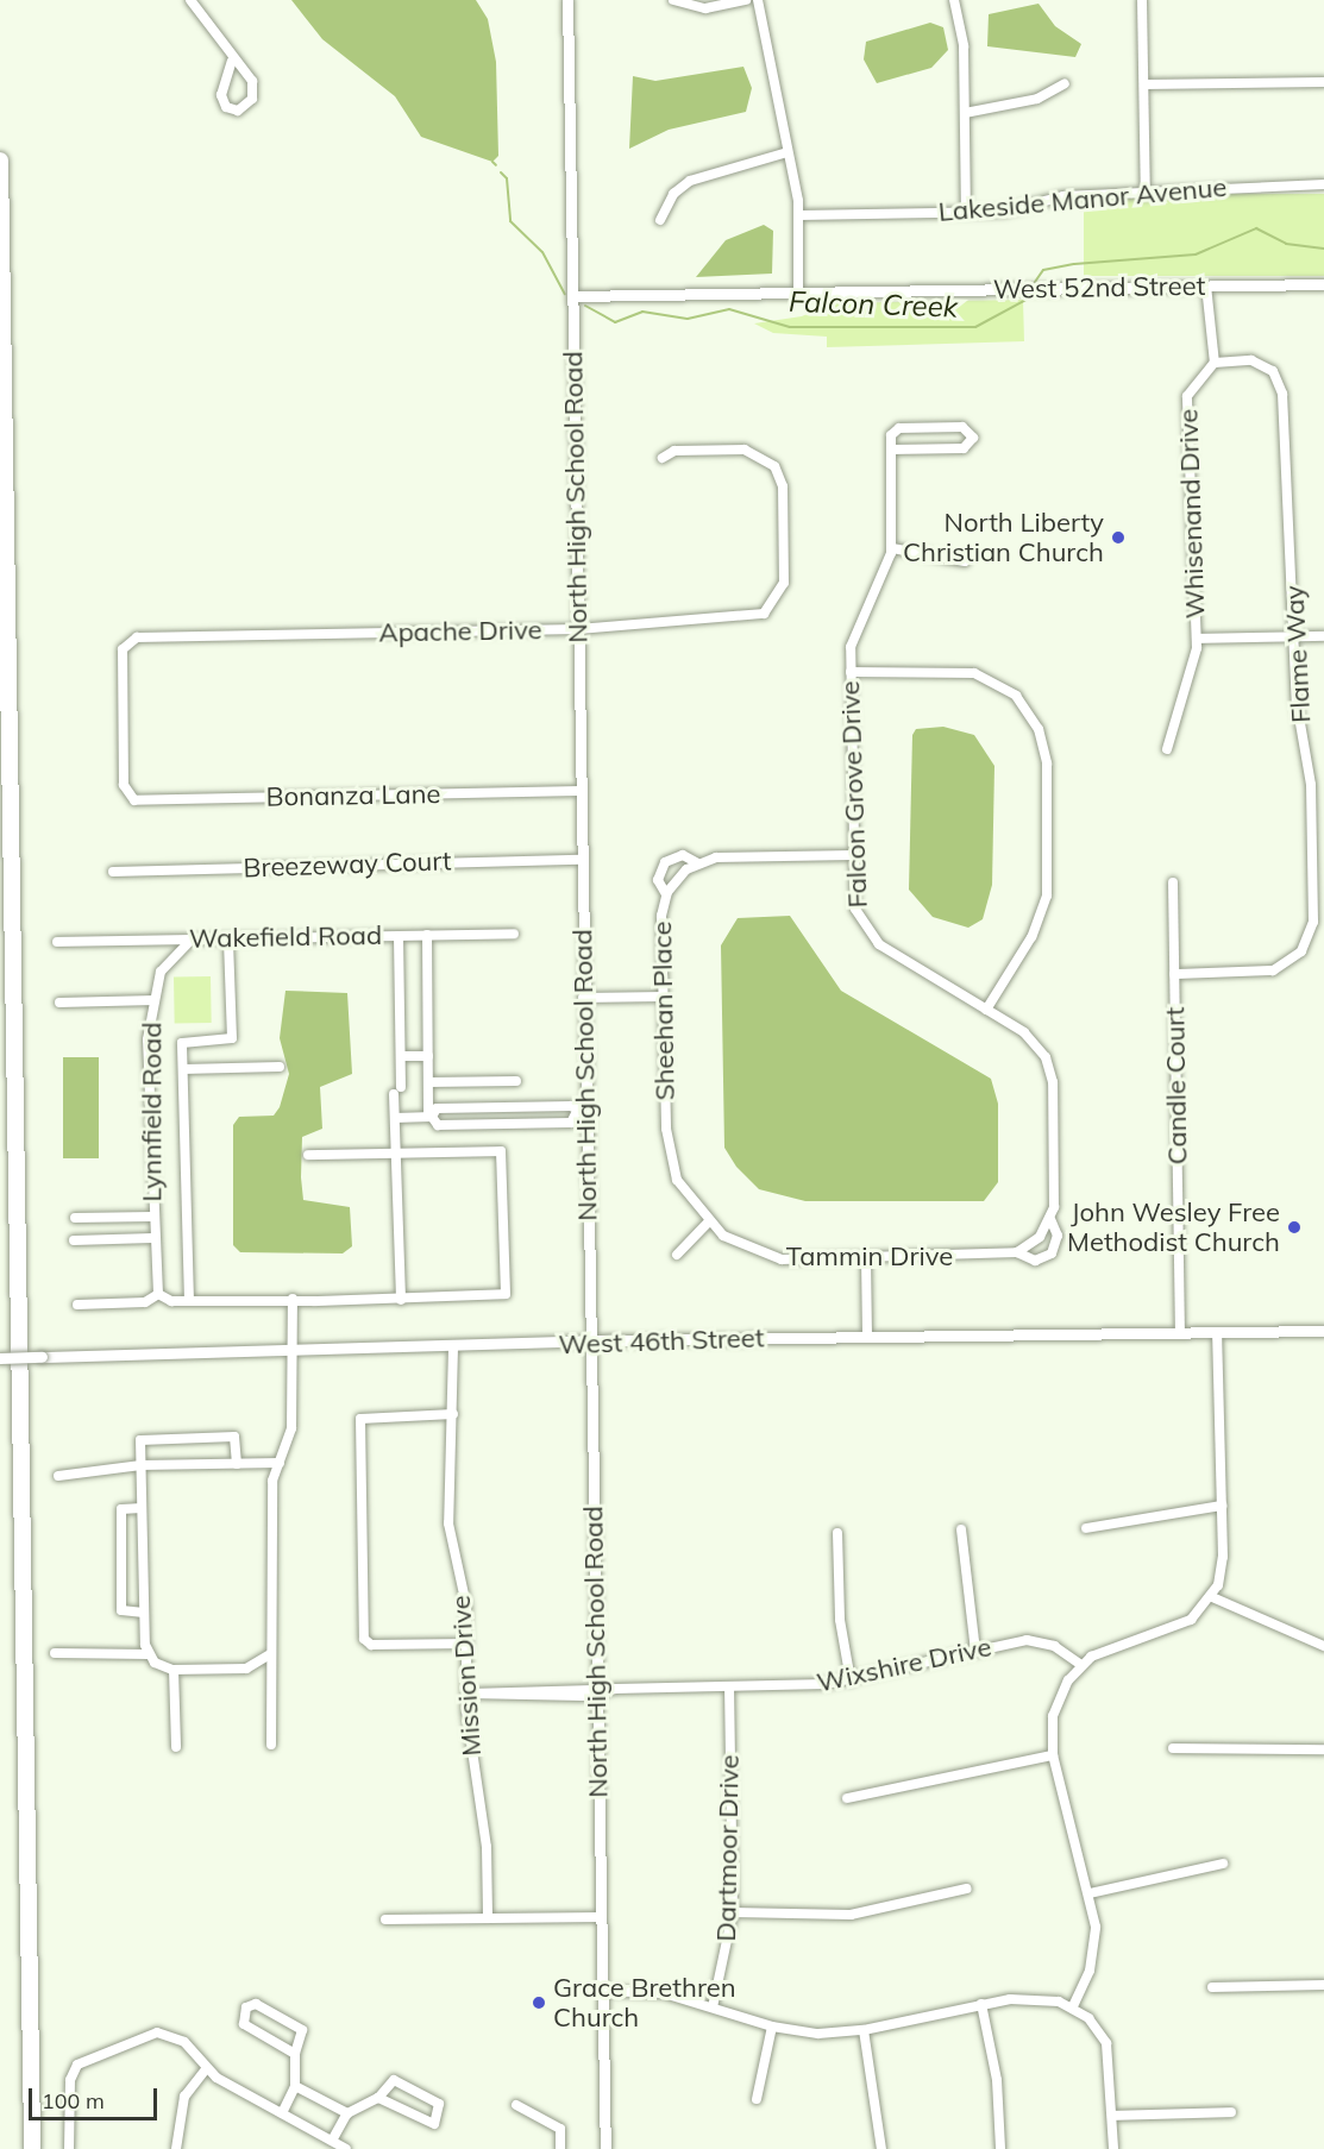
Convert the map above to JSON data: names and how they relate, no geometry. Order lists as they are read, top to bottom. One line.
{"streets":{"street":["Lakeside Manor Avenue","West 52nd Street","North High School Road","Whisenand Drive","Apache Drive","Flame Way","Falcon Grove Drive","Bonanza Lane","Breezeway Court","Wakefield Road","Sheehan Place","Candle Court","Lynnfield Road","Tammin Drive","West 46th Street","Wixshire Drive","Mission Drive","Dartmoor Drive"]},"crossings":[["West 52nd Street","North High School Road"],["North High School Road","Apache Drive"],["North High School Road","Bonanza Lane"],["North High School Road","Breezeway Court"],["North High School Road","West 46th Street"],["North High School Road","Wixshire Drive"],["Whisenand Drive","Flame Way"],["Apache Drive","Bonanza Lane"],["Flame Way","Candle Court"],["Falcon Grove Drive","Tammin Drive"],["Wakefield Road","Lynnfield Road"],["Sheehan Place","Tammin Drive"],["Candle Court","West 46th Street"],["West 46th Street","Mission Drive"],["Wixshire Drive","Mission Drive"],["Wixshire Drive","Dartmoor Drive"]],"water":["Falcon Creek"],"places":["North Liberty Christian Church","John Wesley Free Methodist Church","Grace Brethren Church"],"scale_bar":"100 m"}
